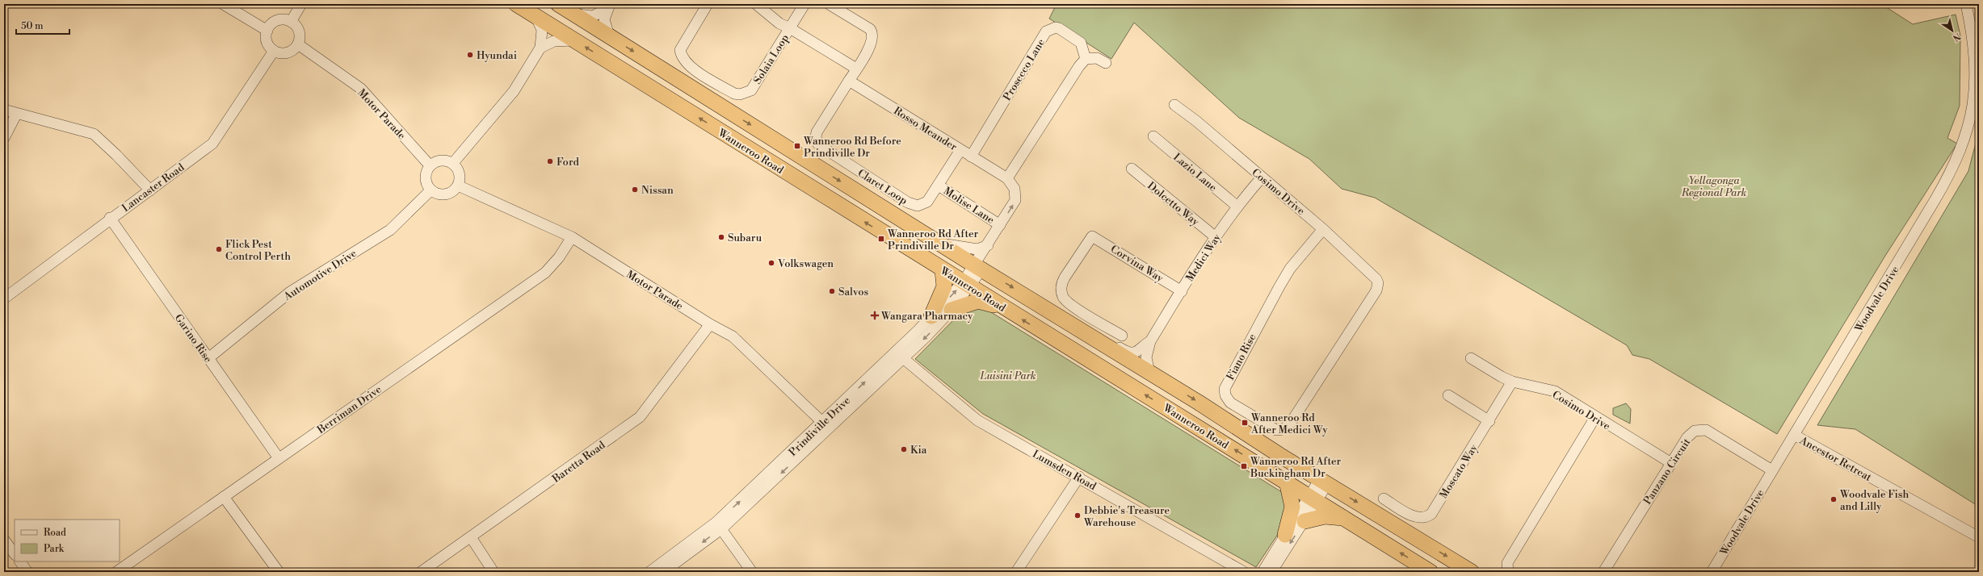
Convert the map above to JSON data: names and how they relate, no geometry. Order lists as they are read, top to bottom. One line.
{"streets":{"highway":["Wanneroo Road"],"street":["Solaia Loop","Prosecco Lane","Motor Parade","Rosso Meander","Lazio Lane","Claret Loop","Lancaster Road","Cosimo Drive","Dolcetto Way","Molise Lane","Medici Way","Corvina Way","Automotive Drive","Woodvale Drive","Garino Rise","Fiano Rise","Berriman Drive","Prindiville Drive","Ancestor Retreat","Baretta Road","Lumsden Road","Moscato Way","Panzano Circuit"]},"crossings":[["Prosecco Lane","Rosso Meander"],["Motor Parade","Lancaster Road"],["Motor Parade","Automotive Drive"],["Motor Parade","Berriman Drive"],["Motor Parade","Prindiville Drive"],["Motor Parade","Baretta Road"],["Rosso Meander","Wanneroo Road"],["Rosso Meander","Claret Loop"],["Rosso Meander","Molise Lane"],["Rosso Meander","Prindiville Drive"],["Wanneroo Road","Medici Way"],["Wanneroo Road","Prindiville Drive"],["Lazio Lane","Medici Way"],["Claret Loop","Molise Lane"],["Lancaster Road","Garino Rise"],["Cosimo Drive","Medici Way"],["Cosimo Drive","Fiano Rise"],["Cosimo Drive","Moscato Way"],["Cosimo Drive","Panzano Circuit"],["Dolcetto Way","Medici Way"],["Medici Way","Corvina Way"],["Automotive Drive","Garino Rise"],["Woodvale Drive","Ancestor Retreat"],["Woodvale Drive","Panzano Circuit"],["Garino Rise","Berriman Drive"],["Prindiville Drive","Lumsden Road"]],"parks":["Yellagonga Regional Park","Luisini Park"],"places":{"other":["Hyundai","Ford","Nissan","Subaru","Flick Pest Control Perth","Volkswagen","Salvos","Kia","Woodvale Fish and Lilly","Debbie's Treasure Warehouse"],"transit":["Wanneroo Rd Before Prindiville Dr","Wanneroo Rd After Prindiville Dr","Wanneroo Rd After Medici Wy","Wanneroo Rd After Buckingham Dr"],"health":["Wangara Pharmacy"]},"legend":["Road","Park"],"scale_bar":"50 m","north":"bottom right"}
